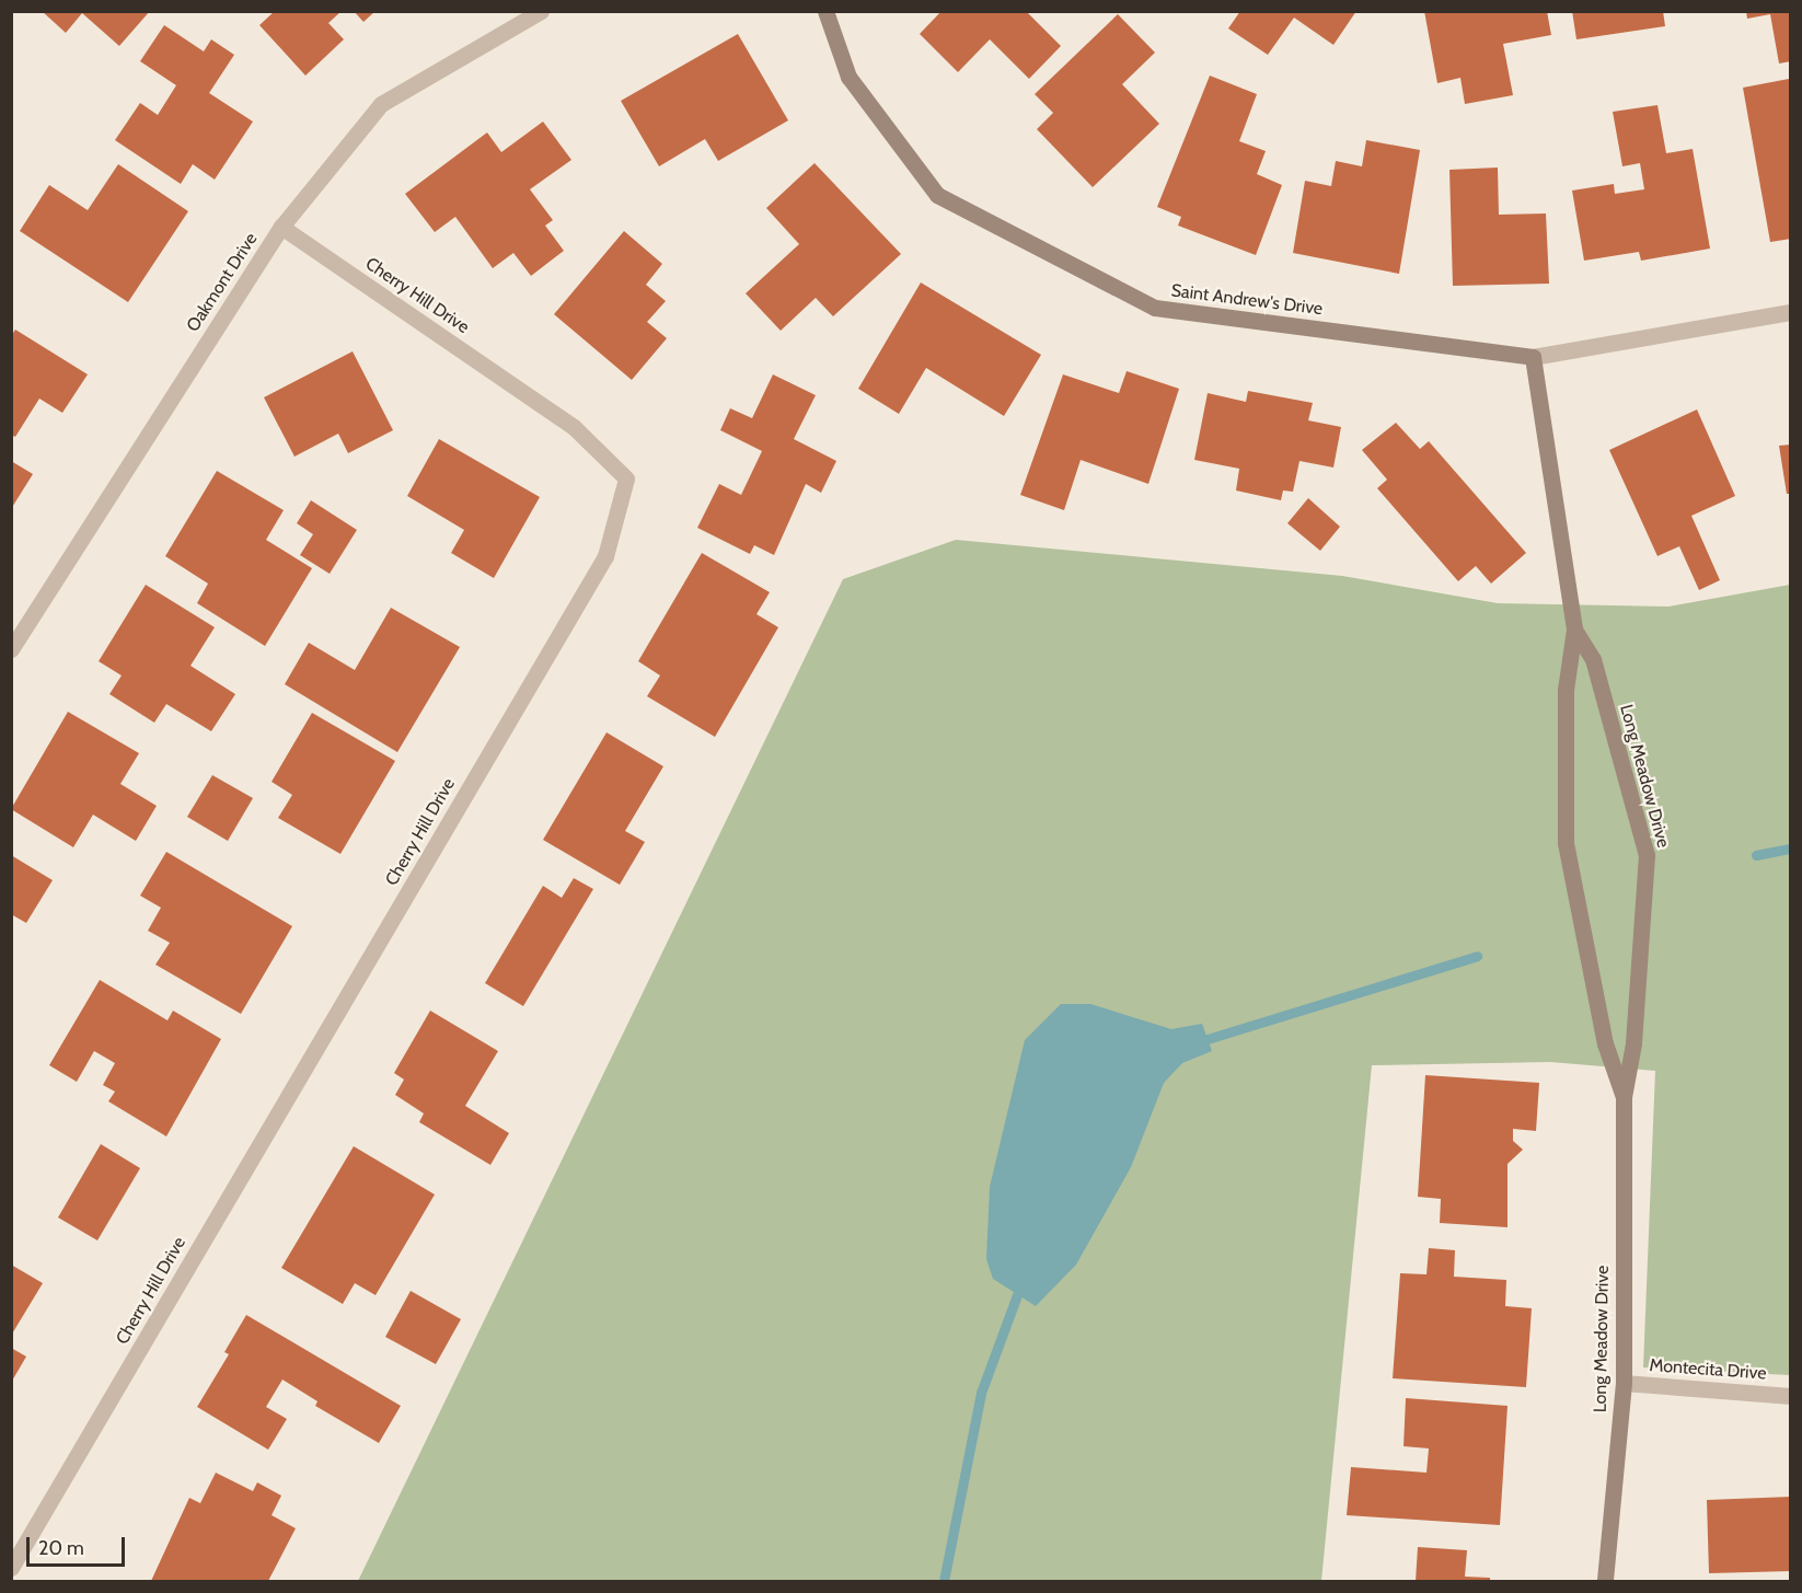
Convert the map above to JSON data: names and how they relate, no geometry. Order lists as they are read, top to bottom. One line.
{"streets":{"street":["Oakmont Drive","Cherry Hill Drive","Saint Andrew's Drive","Long Meadow Drive","Montecita Drive"]},"crossings":[["Oakmont Drive","Cherry Hill Drive"],["Saint Andrew's Drive","Long Meadow Drive"],["Long Meadow Drive","Montecita Drive"]],"scale_bar":"20 m"}
